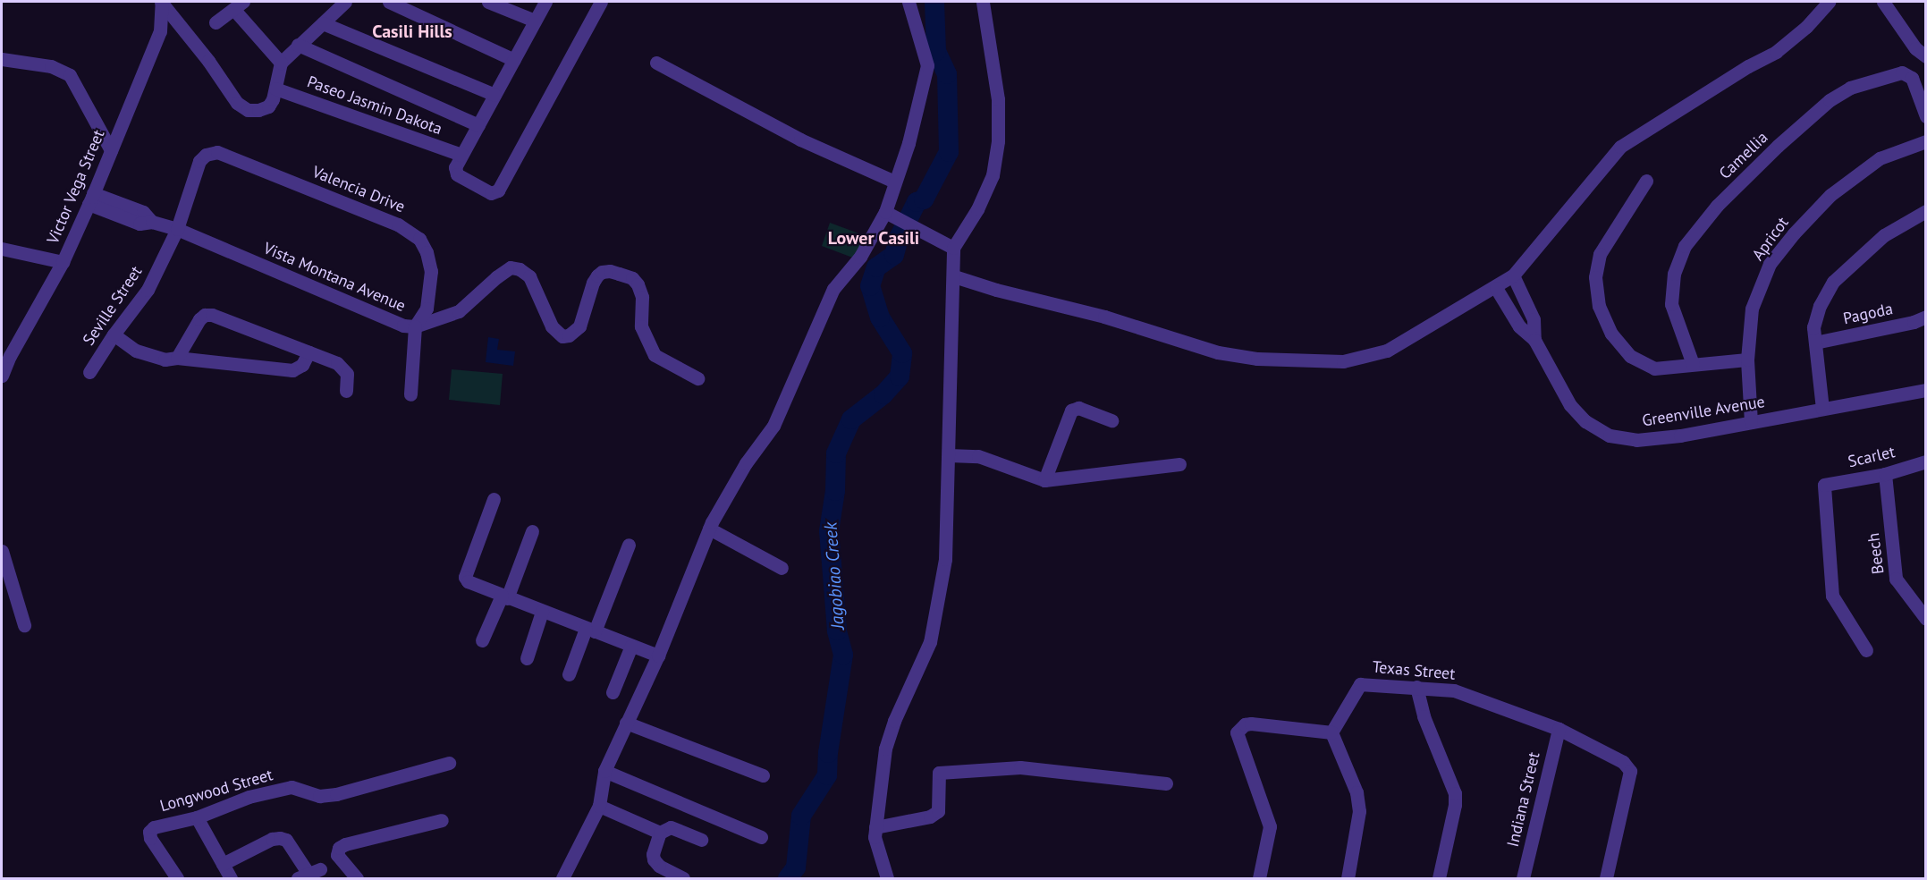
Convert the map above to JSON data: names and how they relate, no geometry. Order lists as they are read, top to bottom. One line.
{"streets":{"street":["Paseo Jasmin Dakota","Camellia","Victor Vega Street","Valencia Drive","Apricot","Vista Montana Avenue","Seville Street","Pagoda","Greenville Avenue","Scarlet","Beech","Texas Street","Longwood Street","Indiana Street"]},"crossings":[["Victor Vega Street","Vista Montana Avenue"],["Valencia Drive","Vista Montana Avenue"],["Valencia Drive","Seville Street"],["Apricot","Greenville Avenue"],["Vista Montana Avenue","Seville Street"],["Scarlet","Beech"],["Texas Street","Indiana Street"]],"districts":["Casili Hills","Lower Casili"],"water":["Jagobiao Creek"]}
